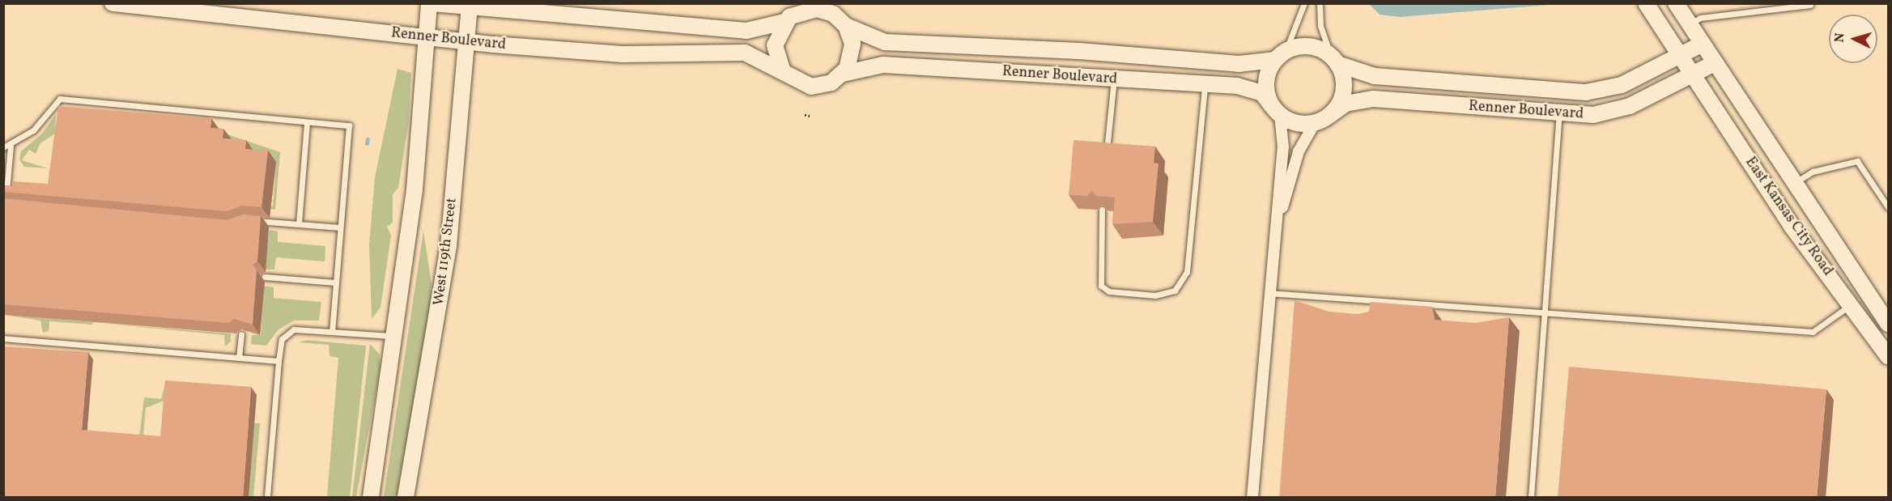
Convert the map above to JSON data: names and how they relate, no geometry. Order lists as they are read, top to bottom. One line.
{"streets":{"main road":["Renner Boulevard","East Kansas City Road","West 119th Street"]},"crossings":[["Renner Boulevard","East Kansas City Road"],["Renner Boulevard","West 119th Street"]],"north":"left"}
